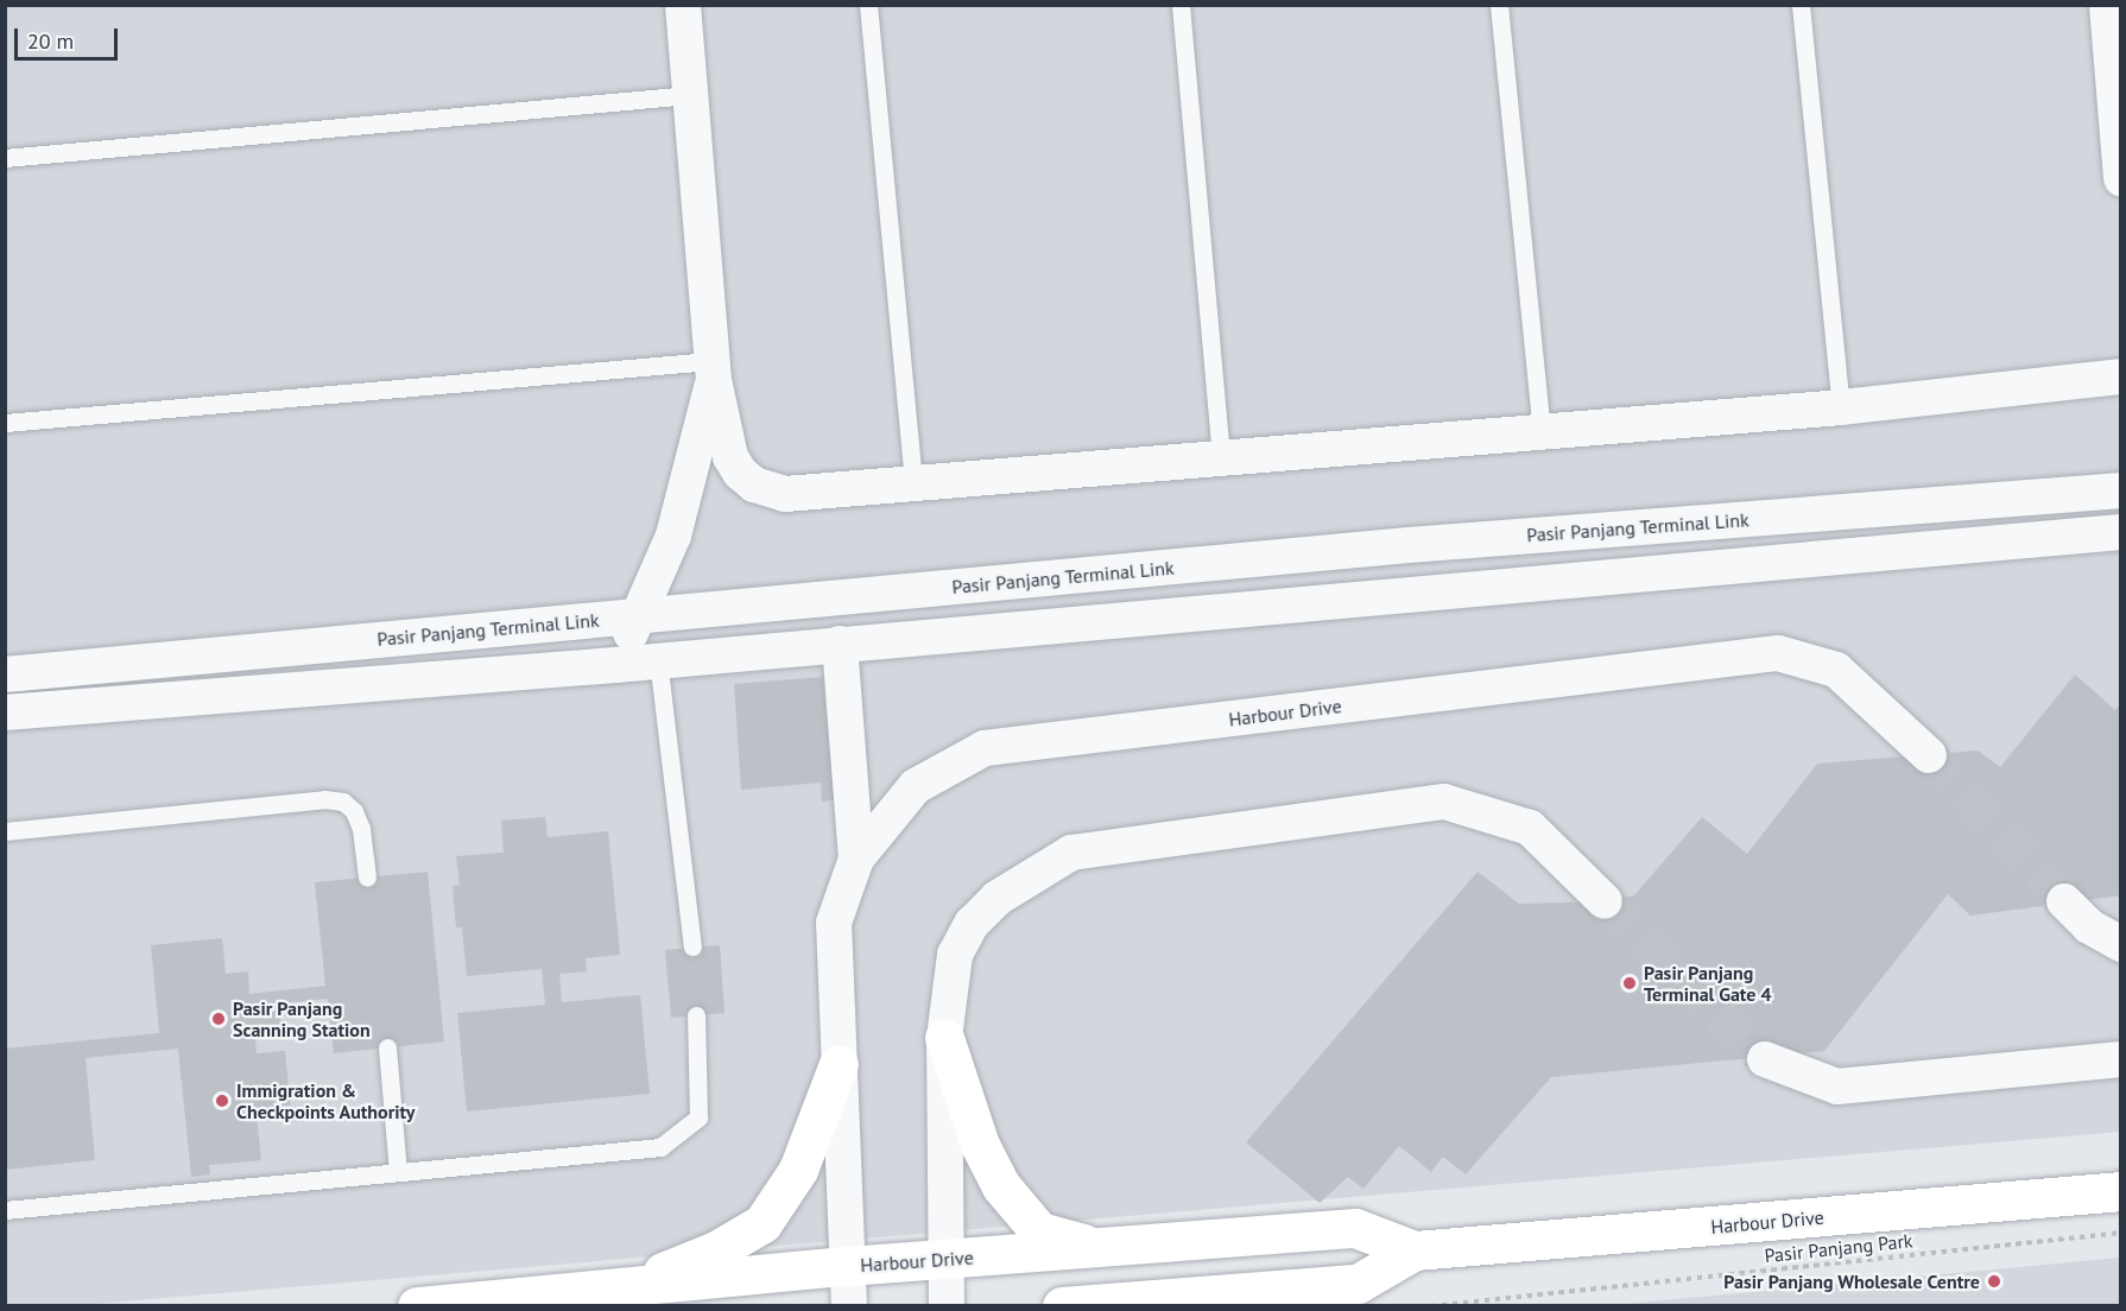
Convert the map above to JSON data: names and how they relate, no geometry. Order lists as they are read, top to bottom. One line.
{"streets":{"main road":["Harbour Drive"],"street":["Pasir Panjang Terminal Link"],"path":["Pasir Panjang Park"]},"places":["Pasir Panjang Terminal Gate 4","Pasir Panjang Scanning Station","Immigration & Checkpoints Authority","Pasir Panjang Wholesale Centre"],"scale_bar":"20 m"}
